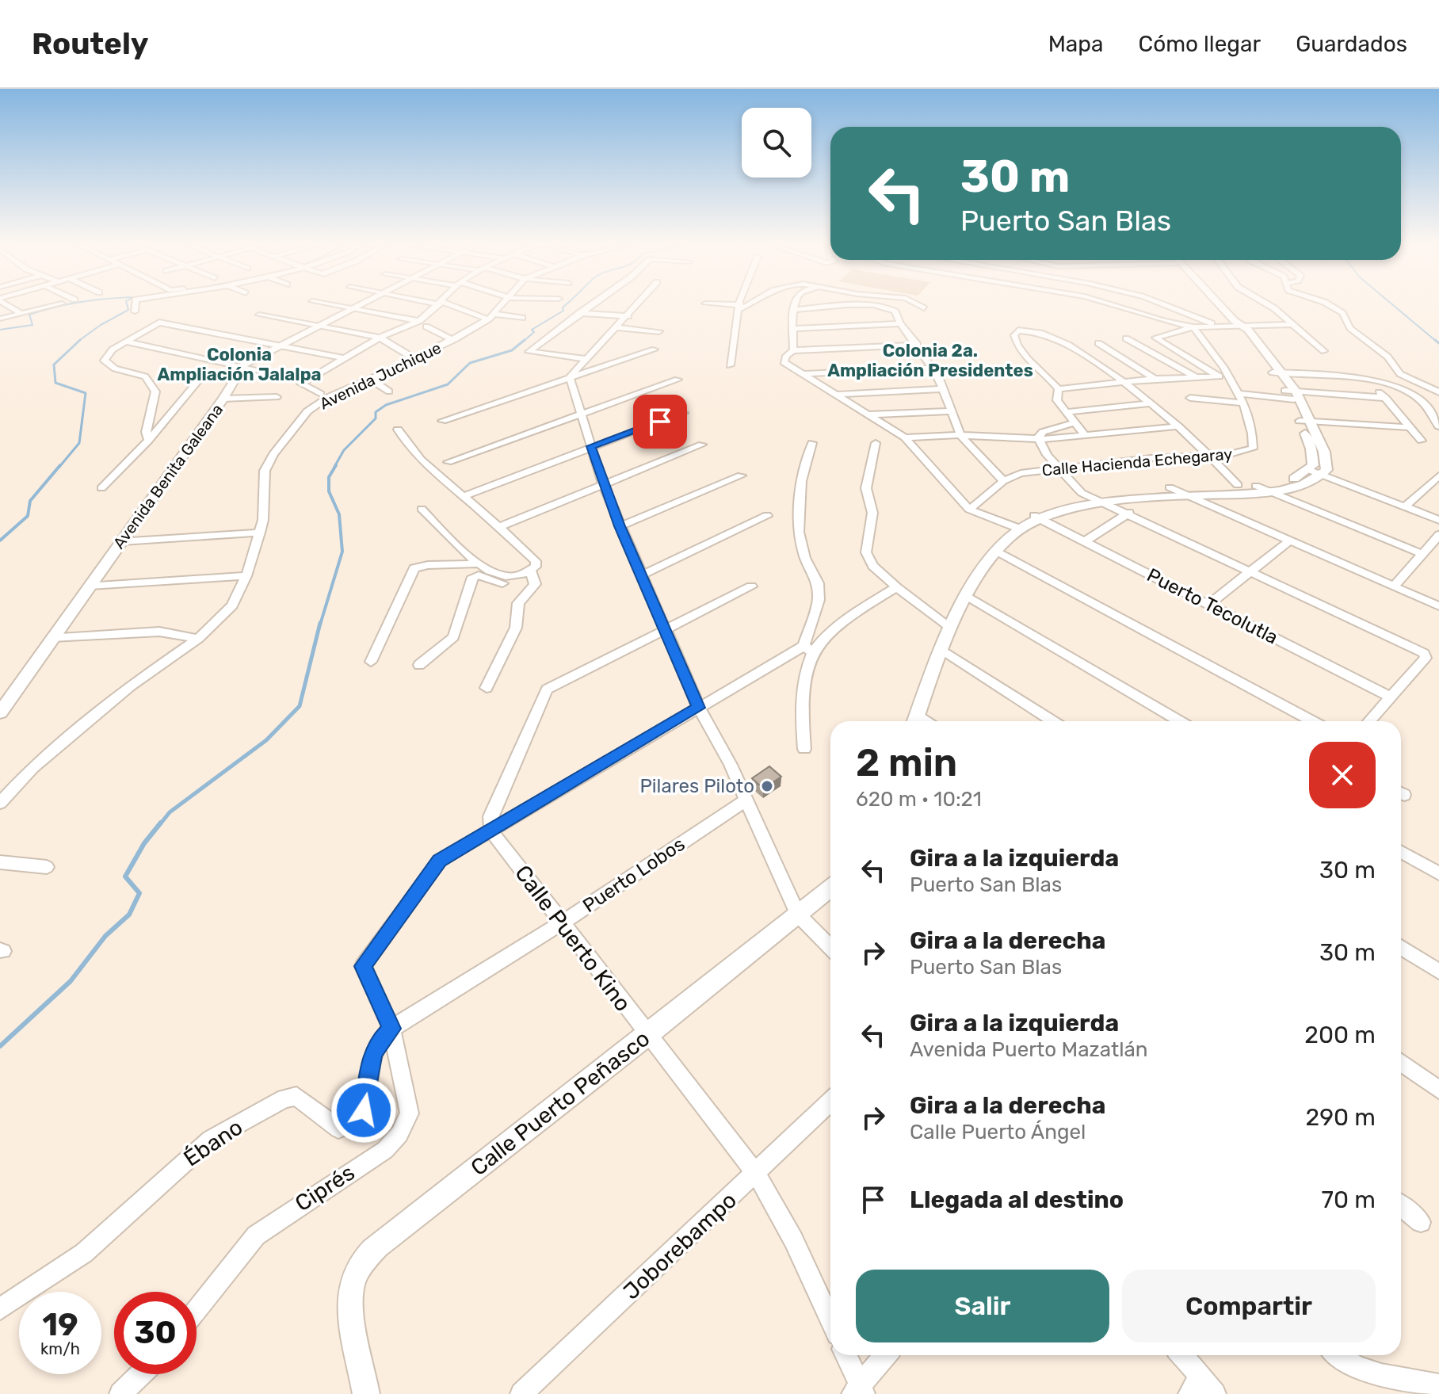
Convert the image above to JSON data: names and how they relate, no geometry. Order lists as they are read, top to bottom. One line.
{"streets":{"street":["Avenida Juchique","Calle Hacienda Echegaray","Avenida Benita Galeana","Puerto Tecolutla","Puerto Lobos","Calle Puerto Kino","Calle Puerto Peñasco","Ébano","Ciprés","Joborebampo"]},"crossings":[["Calle Hacienda Echegaray","Puerto Tecolutla"],["Puerto Lobos","Calle Puerto Kino"],["Puerto Lobos","Ébano"],["Puerto Lobos","Ciprés"],["Calle Puerto Kino","Calle Puerto Peñasco"],["Calle Puerto Kino","Ciprés"],["Calle Puerto Kino","Joborebampo"],["Ébano","Ciprés"]],"districts":["Colonia 2a. Ampliación Presidentes","Colonia Ampliación Jalalpa"],"places":["Pilares Piloto"],"page":{"header":"Routely","nav":["Mapa","Cómo llegar","Guardados"],"turn":["30 m","Puerto San Blas"],"heading":["2 min","620 m · 10:21"],"list":[{"name":"Gira a la izquierda","note":"Puerto San Blas","value":"30 m"},{"name":"Gira a la derecha","note":"Puerto San Blas","value":"30 m"},{"name":"Gira a la izquierda","note":"Avenida Puerto Mazatlán","value":"200 m"},{"name":"Gira a la derecha","note":"Calle Puerto Ángel","value":"290 m"},{"name":"Llegada al destino","value":"70 m"}],"buttons":["Salir","Compartir"],"speed":"19 km/h","limit":"30"}}
